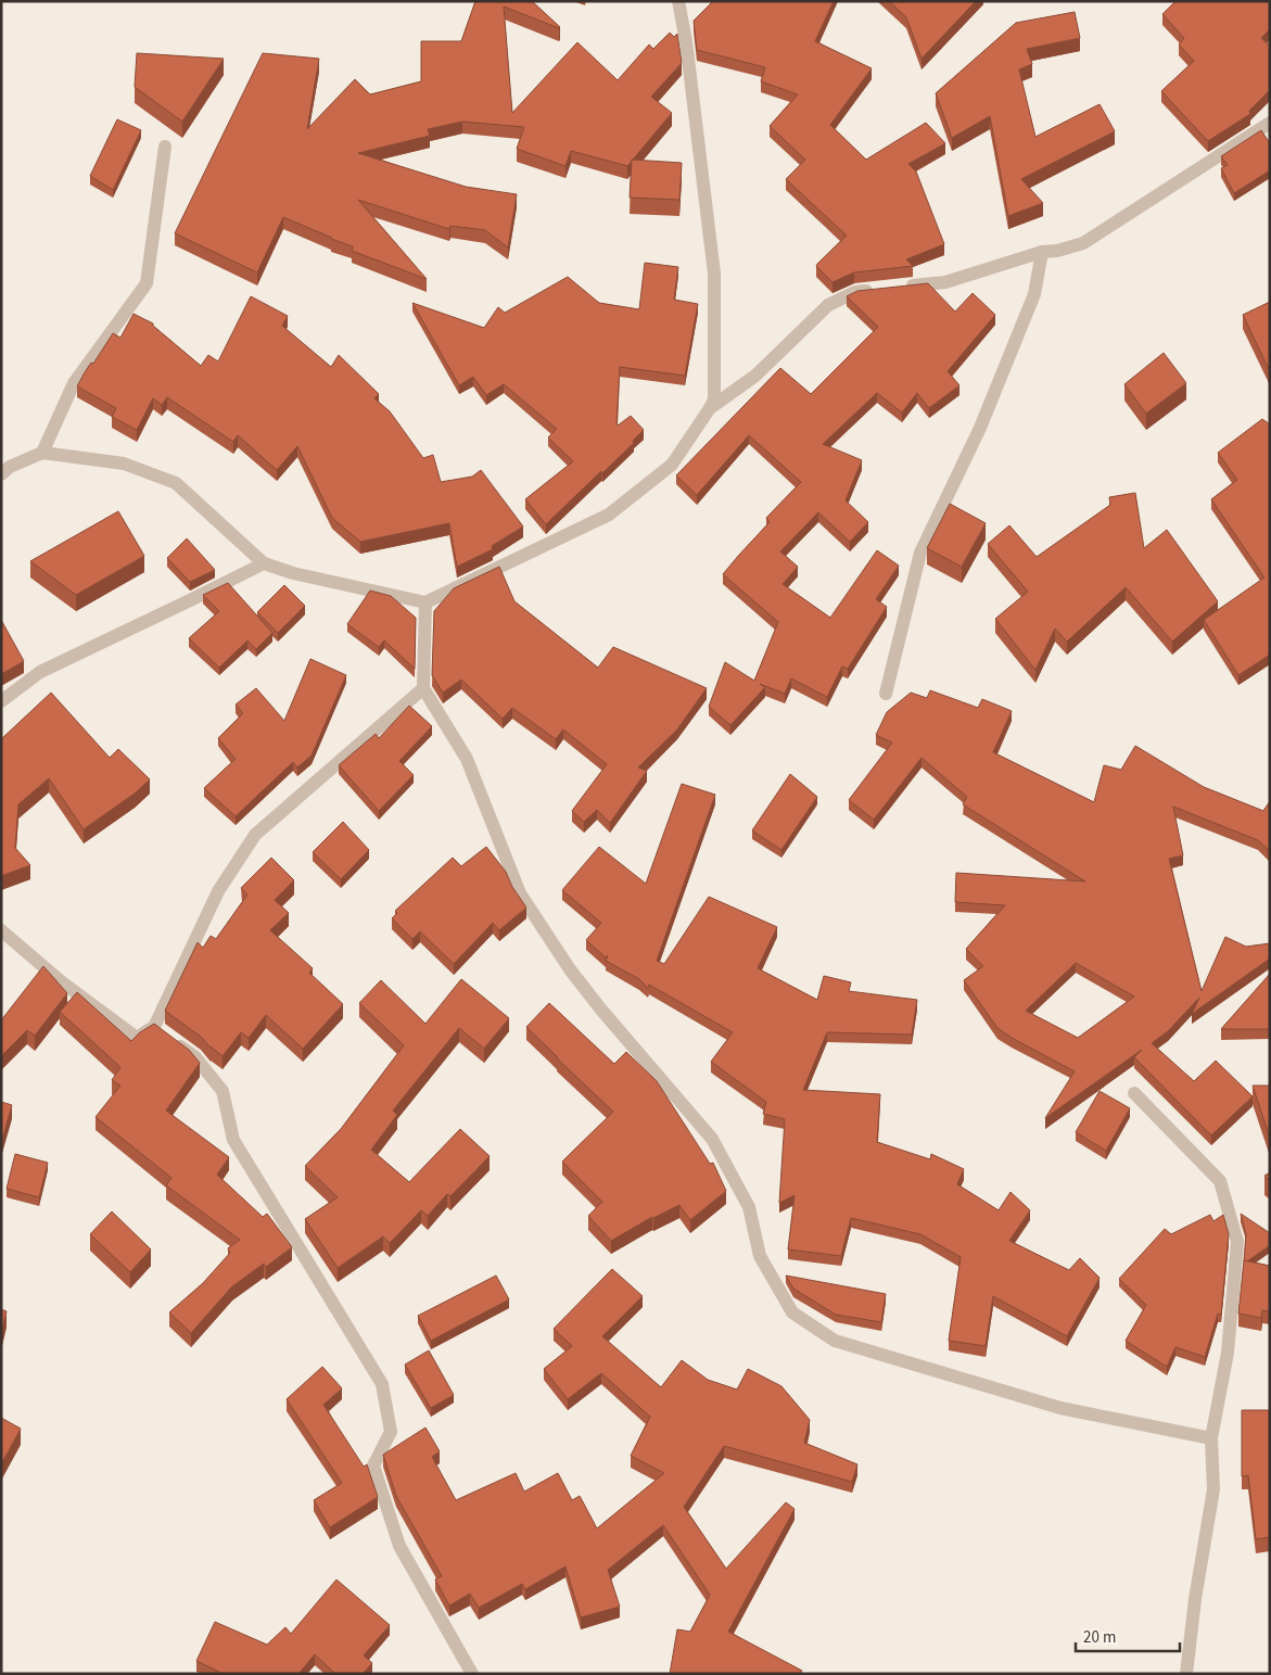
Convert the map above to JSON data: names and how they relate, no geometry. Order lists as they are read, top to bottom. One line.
{"scale_bar":"20 m"}
